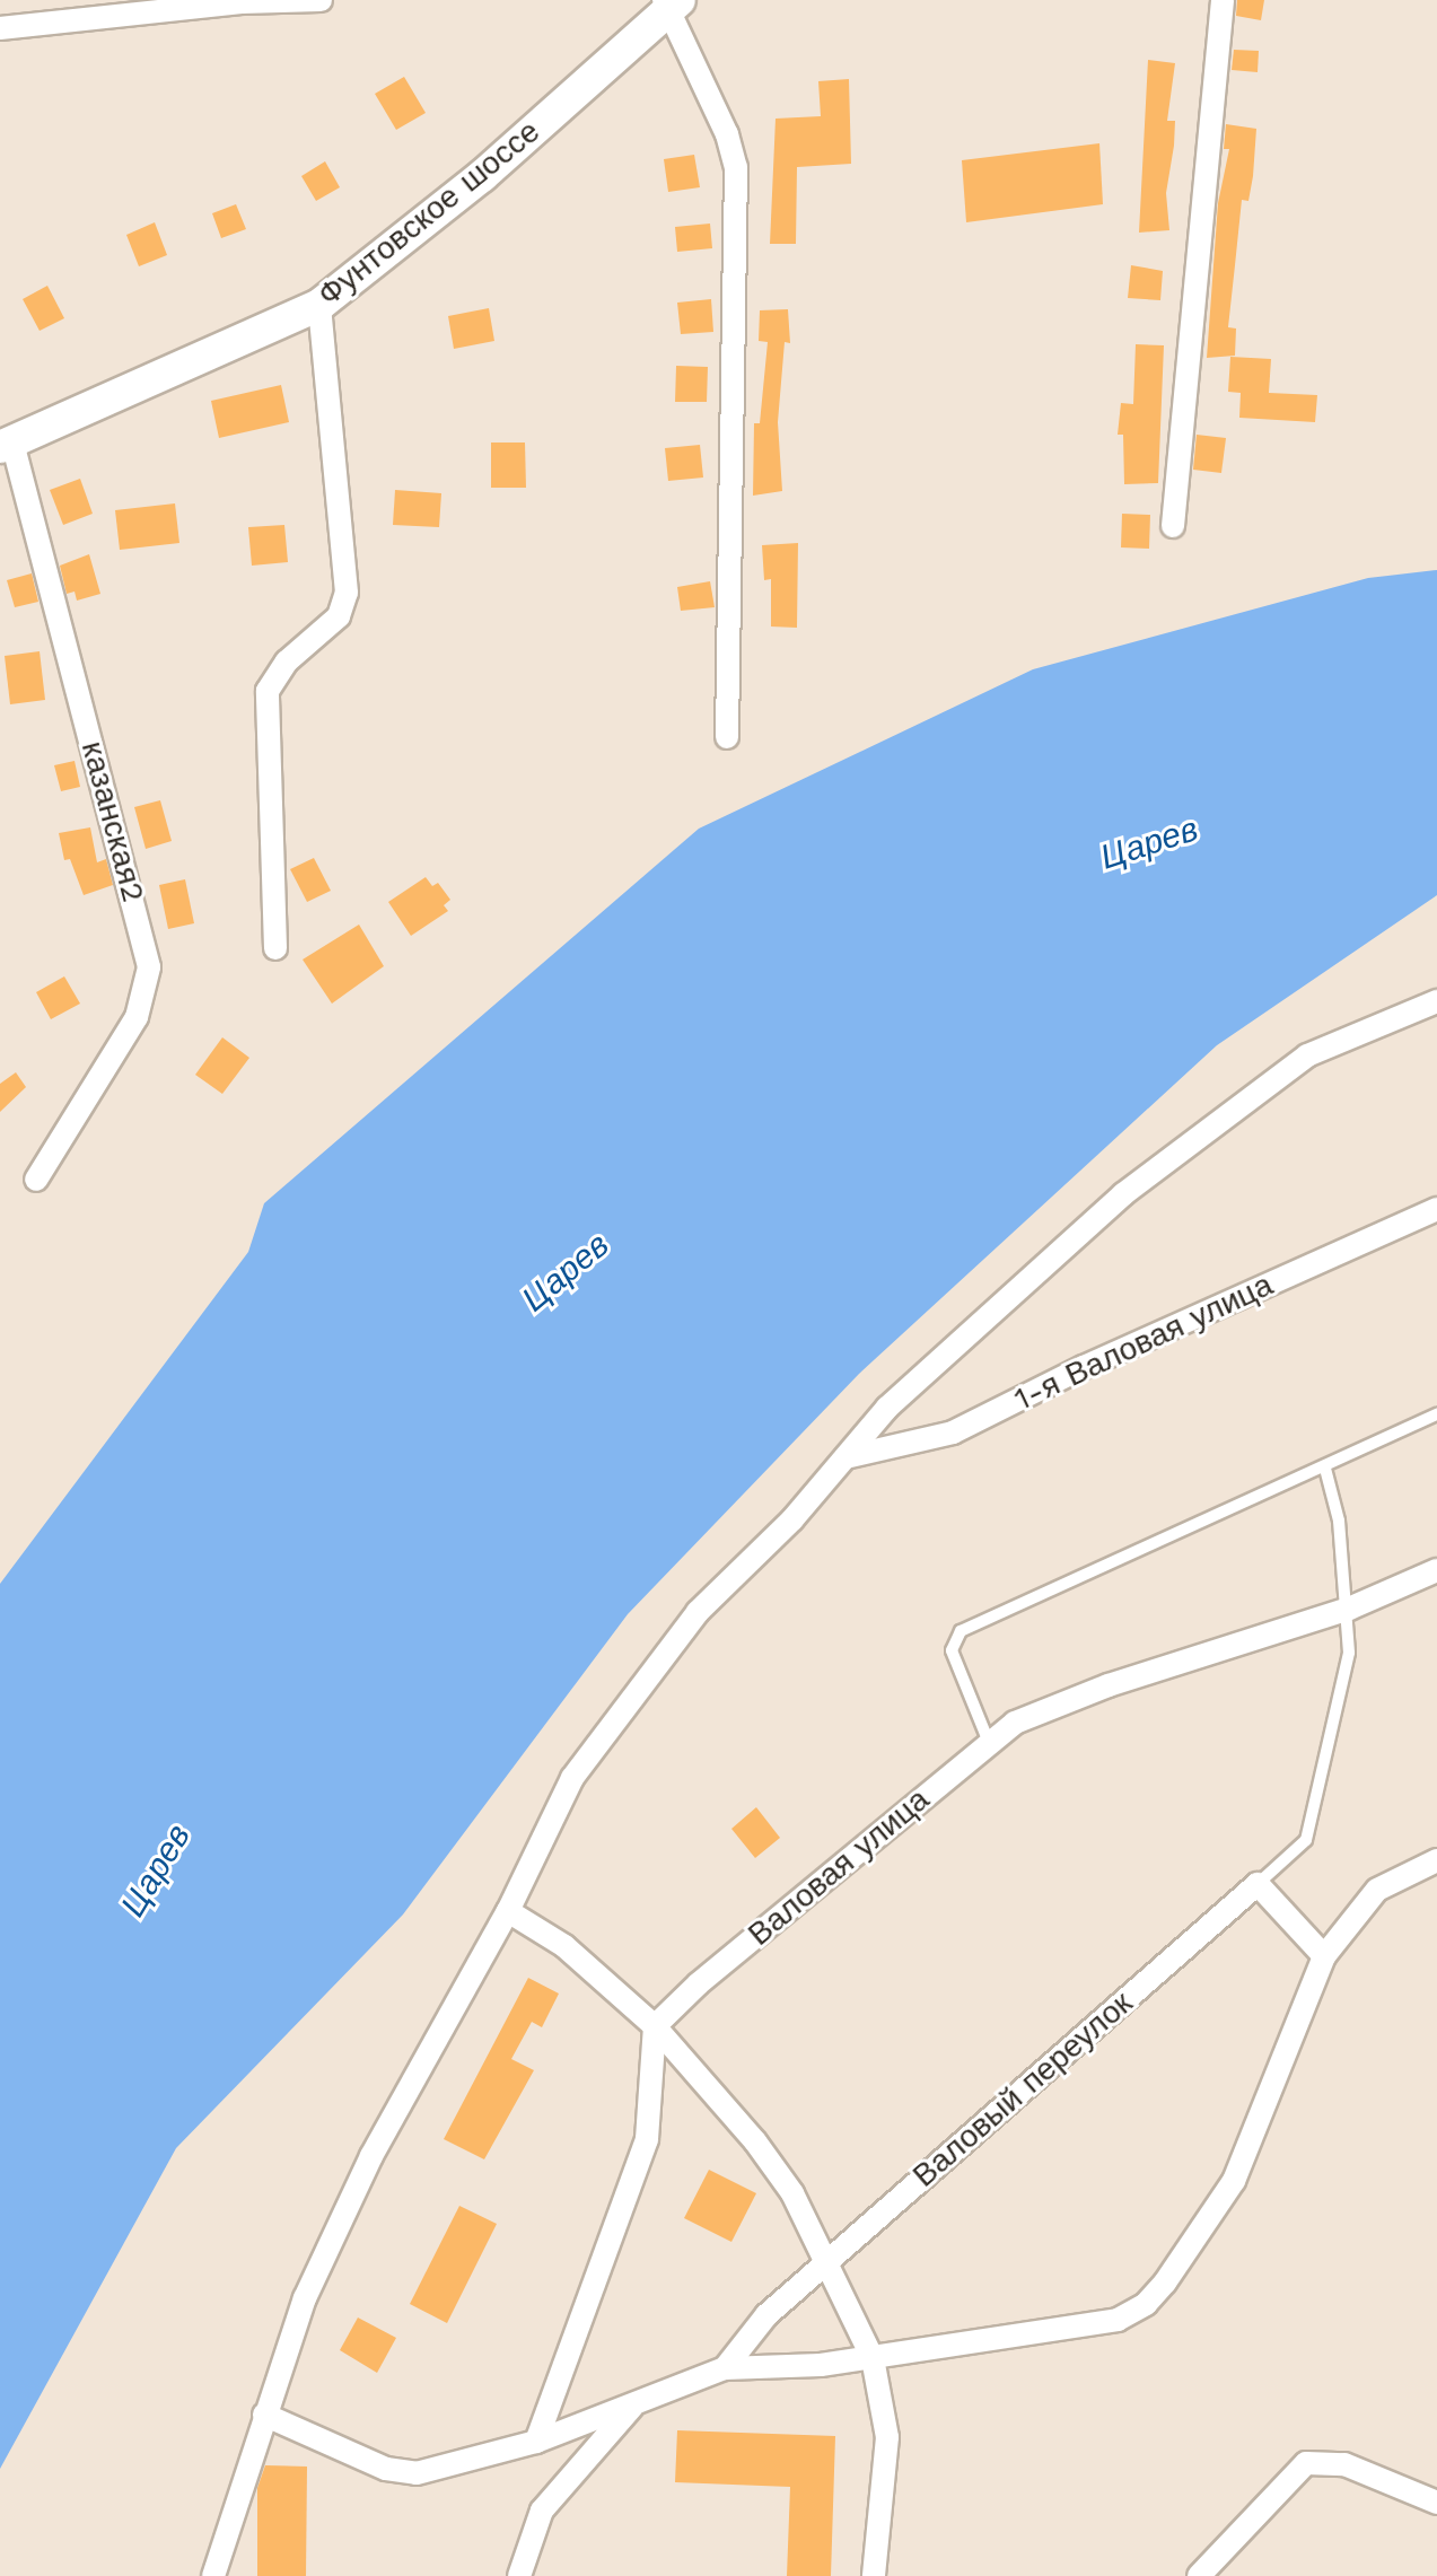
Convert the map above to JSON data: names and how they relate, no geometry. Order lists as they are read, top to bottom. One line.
{"streets":{"street":["Фунтовское шоссе","казанская2","1-я Валовая улица","Валовая улица","Валовый переулок"]},"crossings":[["Фунтовское шоссе","казанская2"]],"water":["Царев"]}
